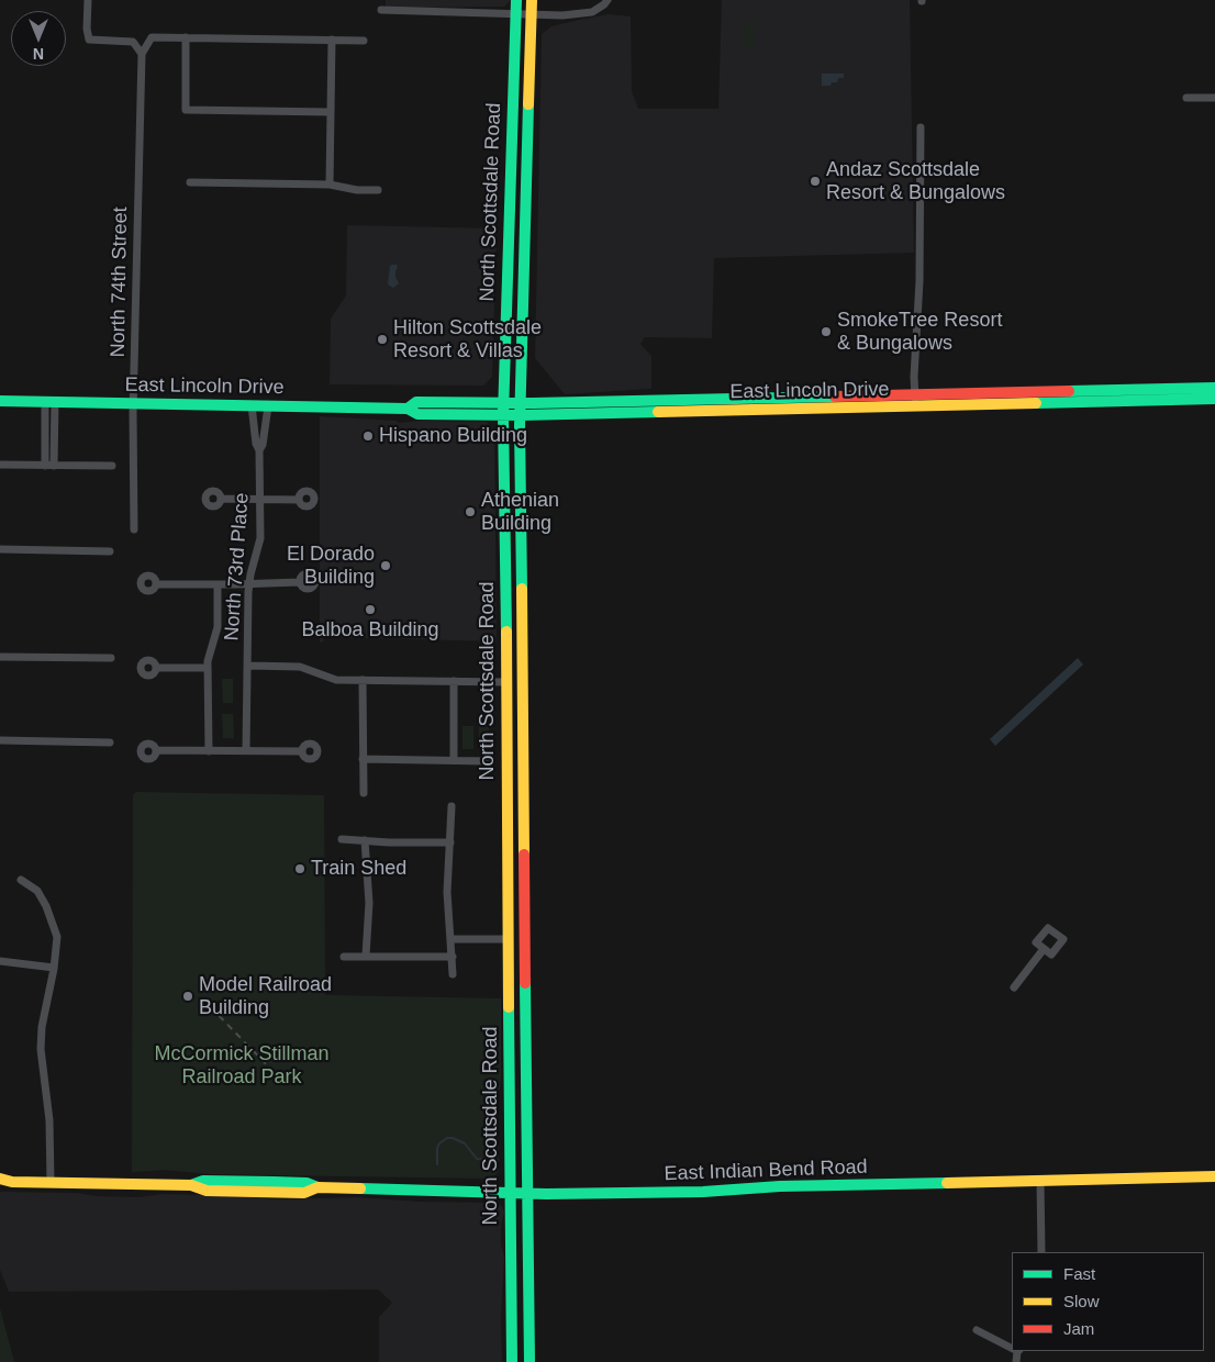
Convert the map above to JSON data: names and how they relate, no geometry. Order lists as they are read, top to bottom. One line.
{"streets":{"main road":["North Scottsdale Road","East Lincoln Drive","East Indian Bend Road"],"street":["North 74th Street","North 73rd Place"]},"crossings":[["North Scottsdale Road","East Lincoln Drive"],["North Scottsdale Road","East Indian Bend Road"],["North 74th Street","East Lincoln Drive"],["East Lincoln Drive","North 73rd Place"]],"parks":["McCormick Stillman Railroad Park"],"places":["Andaz Scottsdale Resort & Bungalows","SmokeTree Resort & Bungalows","Hilton Scottsdale Resort & Villas","Hispano Building","Athenian Building","El Dorado Building","Balboa Building","Train Shed","Model Railroad Building"],"legend":["Fast","Slow","Jam"],"north":"bottom"}
